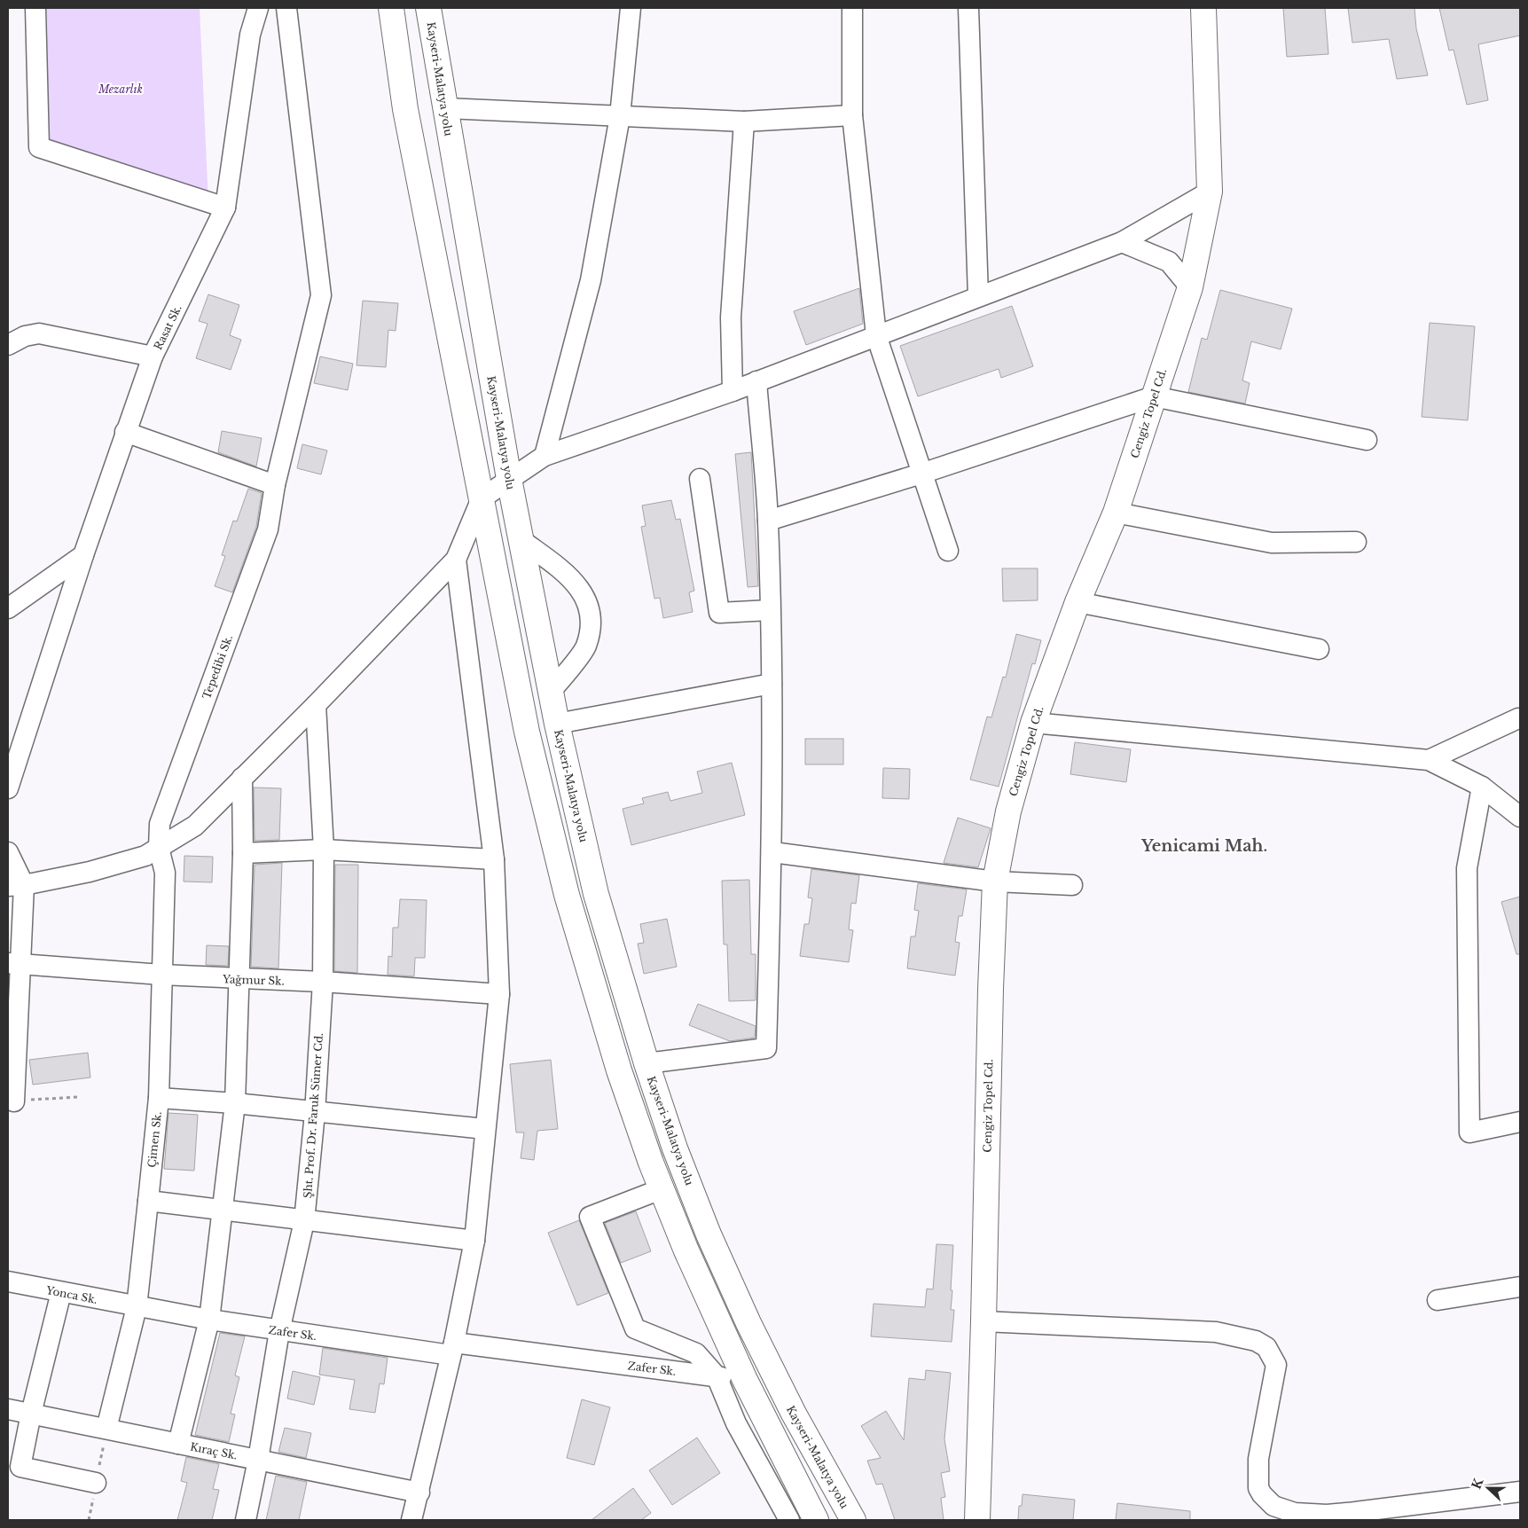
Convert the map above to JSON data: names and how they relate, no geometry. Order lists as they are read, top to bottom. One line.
{"streets":{"main road":["Kayseri-Malatya yolu","Cengiz Topel Cd."],"street":["Rasat Sk.","Tepedibi Sk.","Yağmur Sk.","Şht. Prof. Dr. Faruk Sümer Cd.","Çimen Sk.","Yonca Sk.","Zafer Sk.","Kıraç Sk."]},"crossings":[["Tepedibi Sk.","Çimen Sk."],["Yağmur Sk.","Şht. Prof. Dr. Faruk Sümer Cd."],["Yağmur Sk.","Çimen Sk."],["Şht. Prof. Dr. Faruk Sümer Cd.","Zafer Sk."],["Şht. Prof. Dr. Faruk Sümer Cd.","Kıraç Sk."],["Çimen Sk.","Yonca Sk."],["Çimen Sk.","Zafer Sk."],["Çimen Sk.","Kıraç Sk."],["Yonca Sk.","Zafer Sk."]],"districts":["Yenicami Mah."],"parks":["Mezarlık"],"north":"left"}
